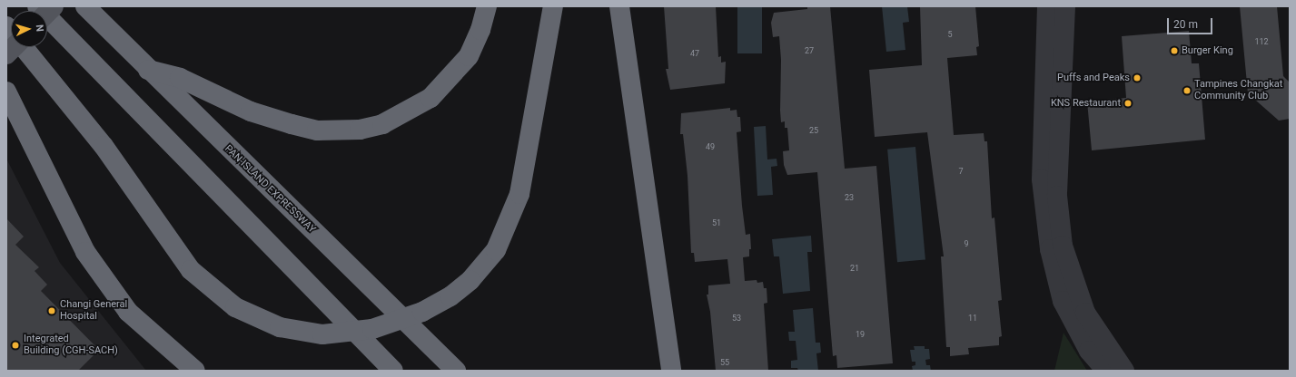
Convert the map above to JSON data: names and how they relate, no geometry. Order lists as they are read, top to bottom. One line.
{"streets":{"highway":["PAN-ISLAND EXPRESSWAY"]},"places":["Burger King","Puffs and Peaks","Tampines Changkat Community Club","KNS Restaurant","Changi General Hospital","Integrated Building (CGH-SACH)"],"house_numbers":["5","112","27","47","25","49","7","23","51","9","21","53","11","19","55"],"scale_bar":"20 m","north":"right"}
